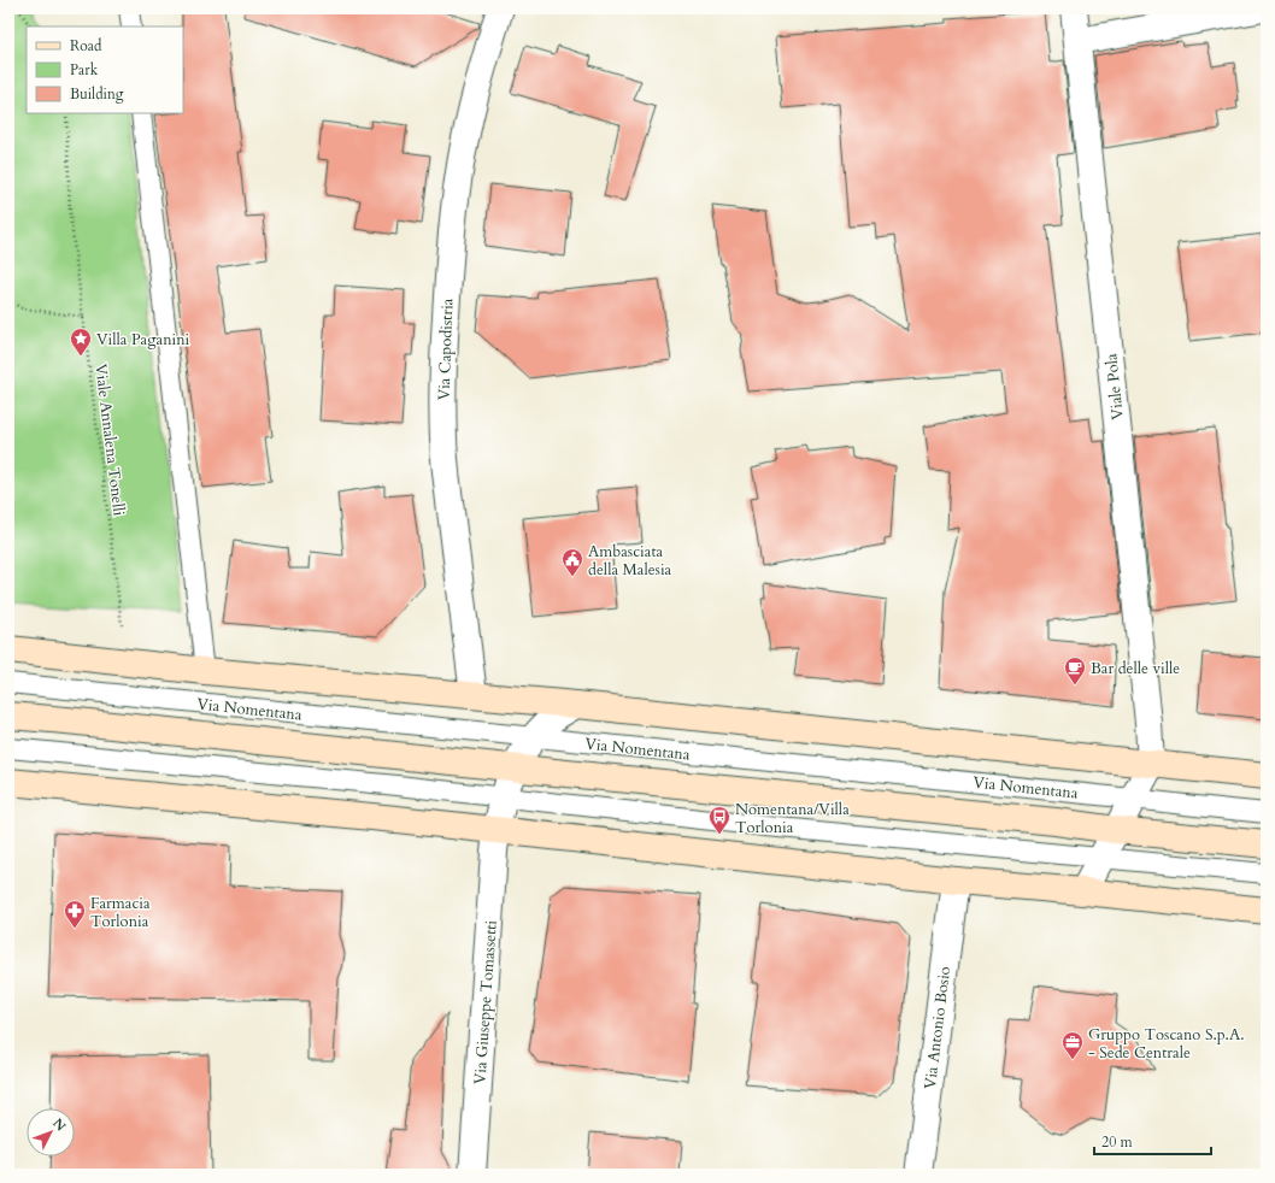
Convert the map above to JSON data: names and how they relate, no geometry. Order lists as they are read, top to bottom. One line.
{"streets":{"street":["Via Capodistria","Viale Pola","Via Nomentana","Via Giuseppe Tomassetti","Via Antonio Bosio"],"path":["Viale Annalena Tonelli"]},"crossings":[["Via Nomentana","Via Giuseppe Tomassetti"]],"places":{"place":["Villa Paganini"],"public building":["Ambasciata della Malesia"],"cafe":["Bar delle ville"],"bus stop":["Nomentana/Villa Torlonia"],"pharmacy":["Farmacia Torlonia"],"office":["Gruppo Toscano S.p.A. - Sede Centrale"]},"legend":["Road","Park","Building"],"scale_bar":"20 m","north":"top right"}
